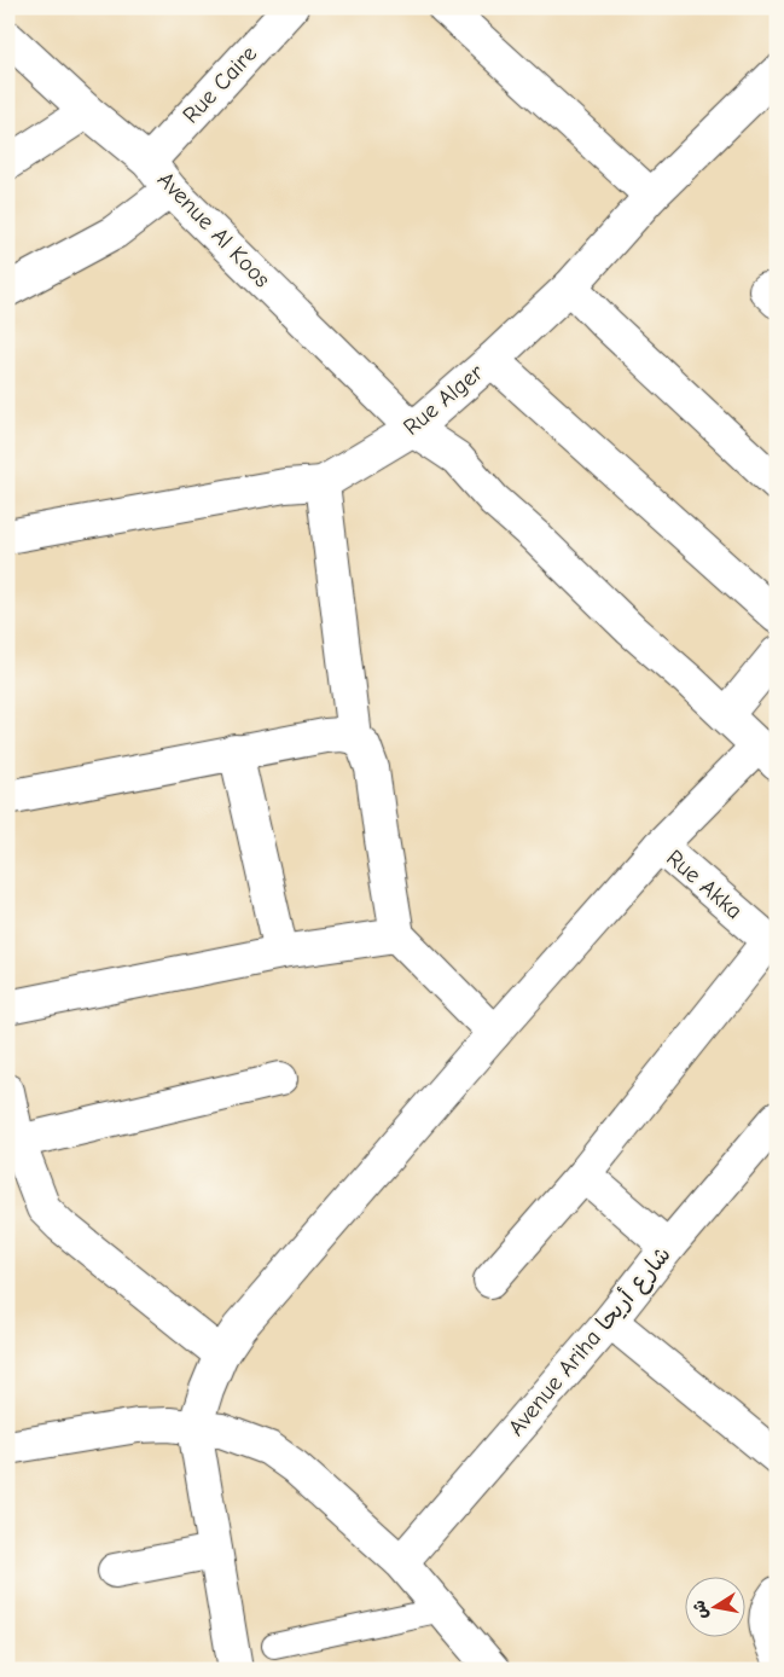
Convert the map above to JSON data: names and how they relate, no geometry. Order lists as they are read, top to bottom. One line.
{"streets":{"street":["Rue Caire","Avenue Al Koos","Rue Alger","Rue Akka","Avenue Ariha شارع أريحا"]},"crossings":[["Rue Caire","Avenue Al Koos"],["Avenue Al Koos","Rue Alger"]],"north":"left"}
